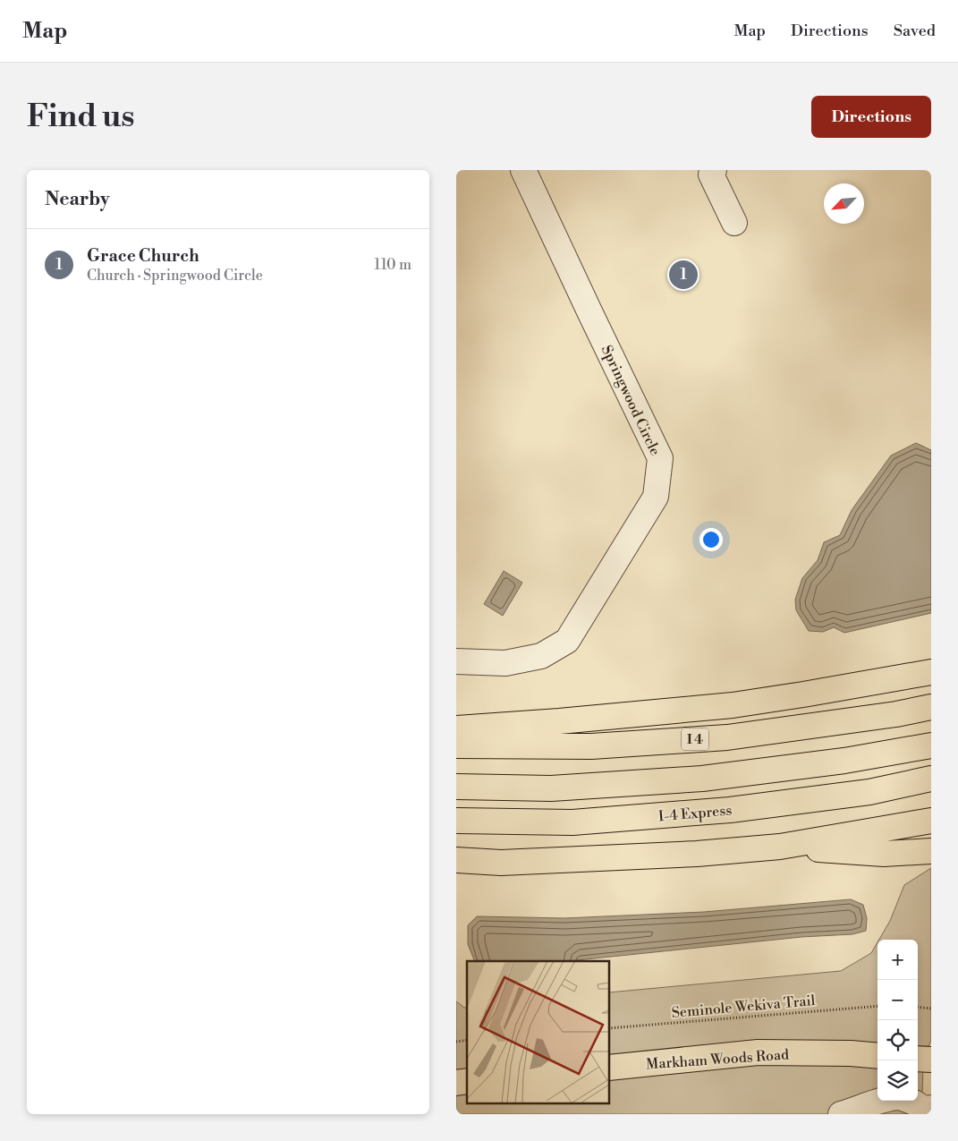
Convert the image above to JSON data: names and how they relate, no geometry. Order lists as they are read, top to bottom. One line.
{"streets":{"main road":["I 4","I-4 Express","Markham Woods Road"],"street":["Springwood Circle"],"path":["Seminole Wekiva Trail"]},"north":"bottom left","page":{"header":"Map","nav":["Map","Directions","Saved"],"buttons":"Directions","title":"Find us","heading":"Nearby","list":[{"mark":"1","name":"Grace Church","note":"Church · Springwood Circle","value":"110 m"}],"pins":"1","map_buttons":["+","−"]}}
